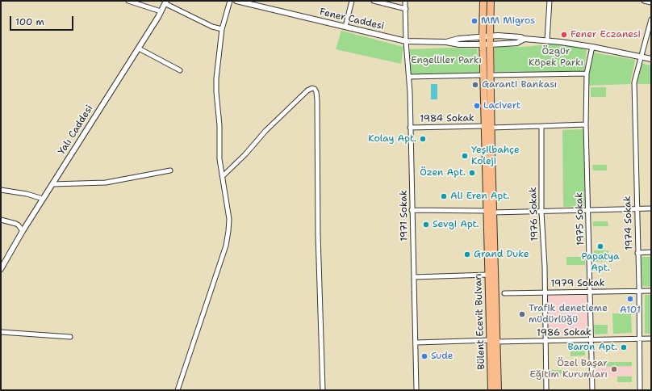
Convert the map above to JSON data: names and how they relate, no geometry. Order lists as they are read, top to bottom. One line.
{"streets":{"main road":["Bülent Ecevit Bulvarı"],"street":["Fener Caddesi","1984 Sokak","Yalı Caddesi","1976 Sokak","1971 Sokak","1975 Sokak","1974 Sokak","1979 Sokak","1986 Sokak"]},"crossings":[["Fener Caddesi","1971 Sokak"],["Fener Caddesi","1975 Sokak"],["Fener Caddesi","1974 Sokak"],["Fener Caddesi","Bülent Ecevit Bulvarı"],["1984 Sokak","1971 Sokak"],["1984 Sokak","Bülent Ecevit Bulvarı"],["1976 Sokak","1979 Sokak"],["1976 Sokak","1986 Sokak"],["1971 Sokak","1986 Sokak"],["1975 Sokak","1979 Sokak"],["1975 Sokak","1986 Sokak"],["1974 Sokak","1979 Sokak"],["1974 Sokak","1986 Sokak"],["Bülent Ecevit Bulvarı","1986 Sokak"]],"parks":["Özgür Köpek Parkı","Engelliler Parkı"],"places":["MM Migros","Fener Eczanesi","Garanti Bankası","Lacivert","Kolay Apt.","Yeşilbahçe Koleji","Özen Apt.","Ali Eren Apt.","Sevgi Apt.","Papatya Apt.","Grand Duke","A101","Trafik denetleme müdürlüğü","Baron Apt.","Sude","Özel Başar Eğitim Kurumları"],"scale_bar":"100 m"}
